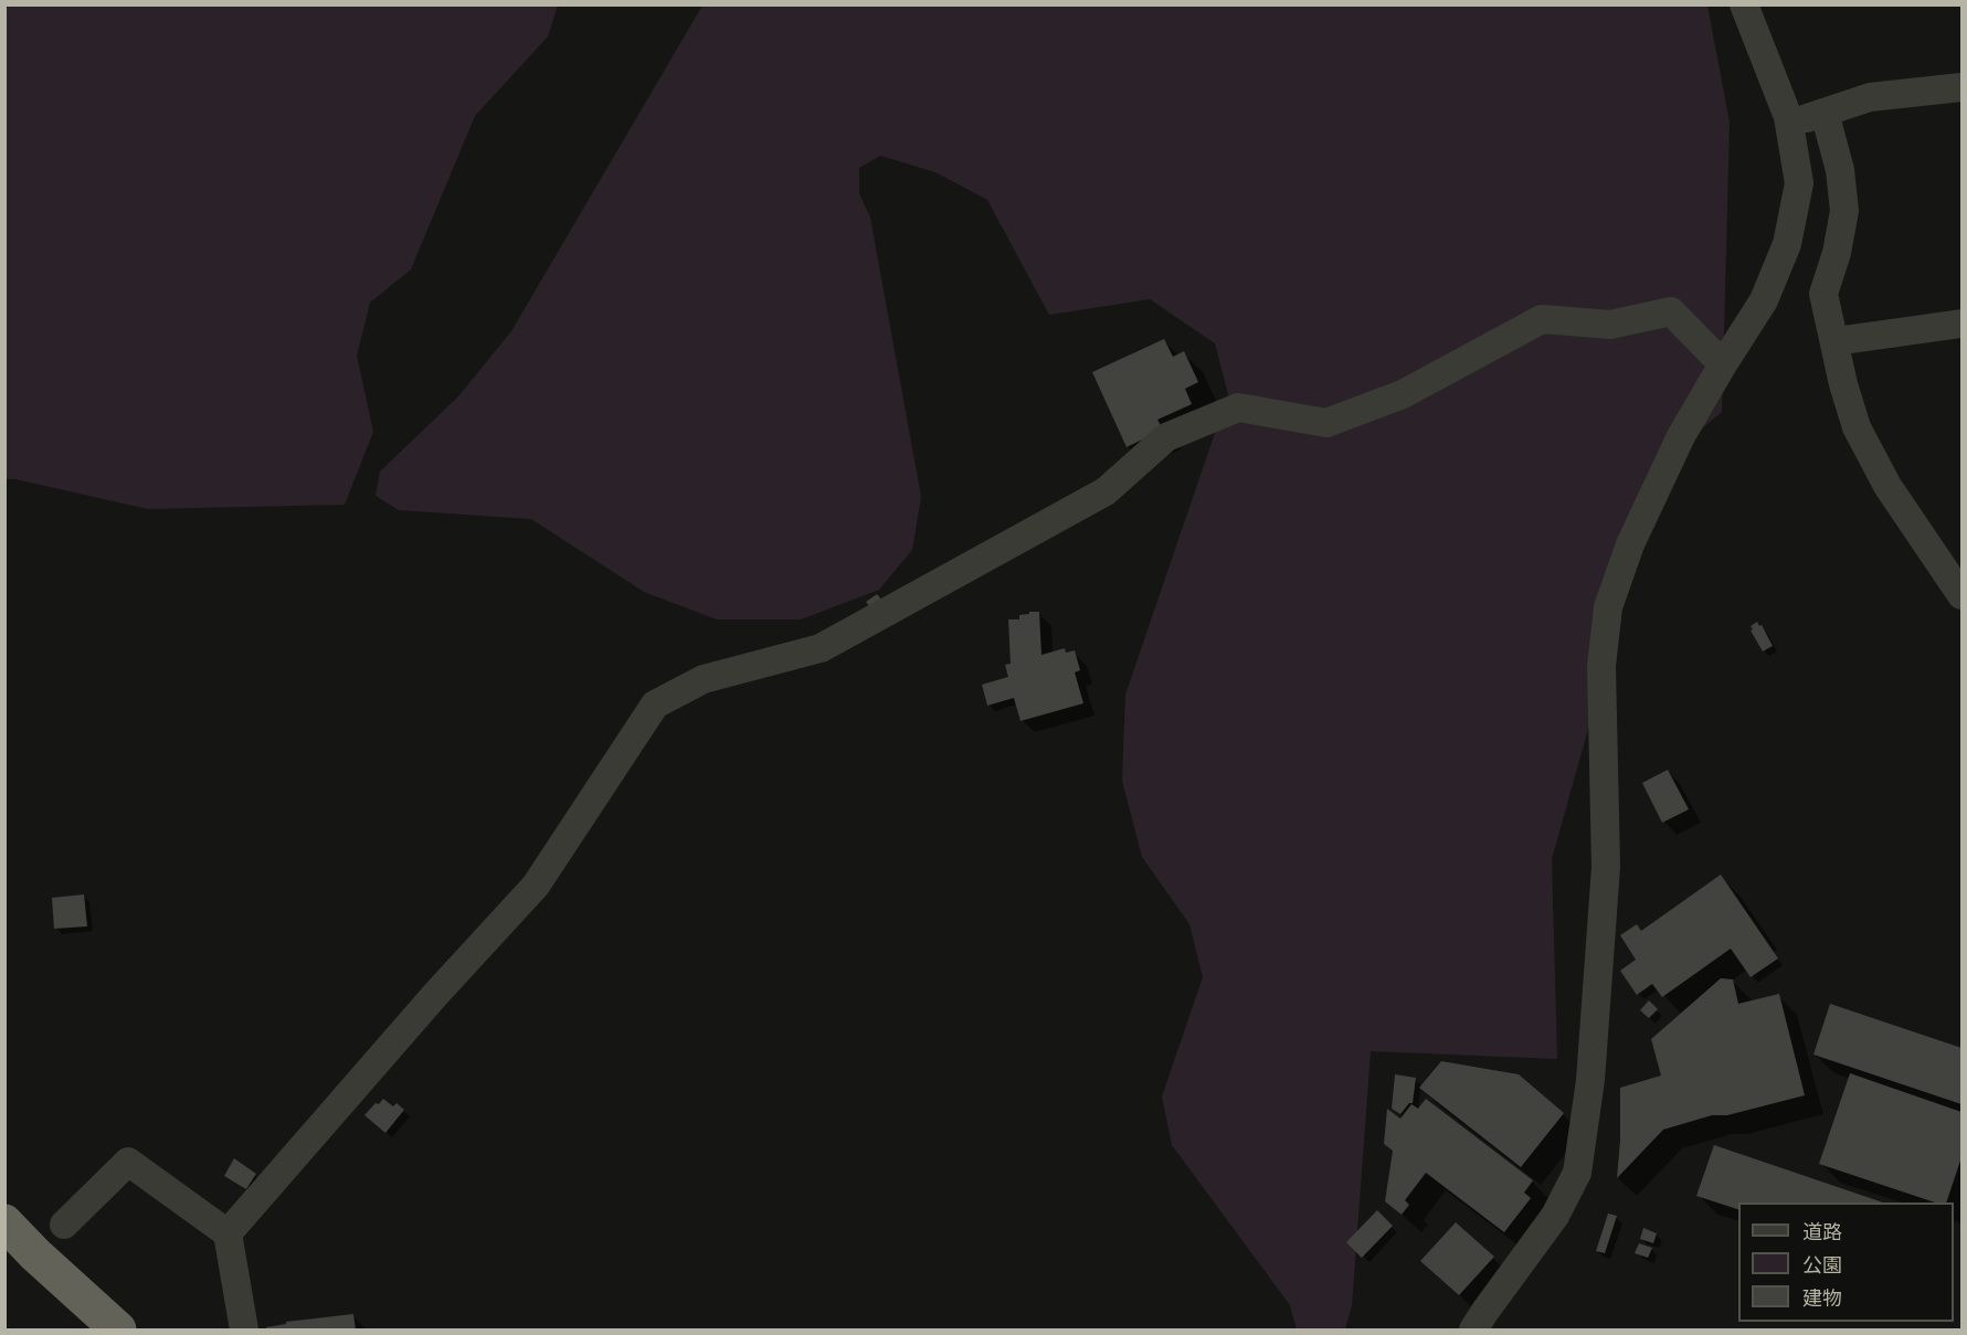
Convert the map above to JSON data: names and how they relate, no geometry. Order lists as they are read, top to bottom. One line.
{"legend":["道路","公園","建物"]}
